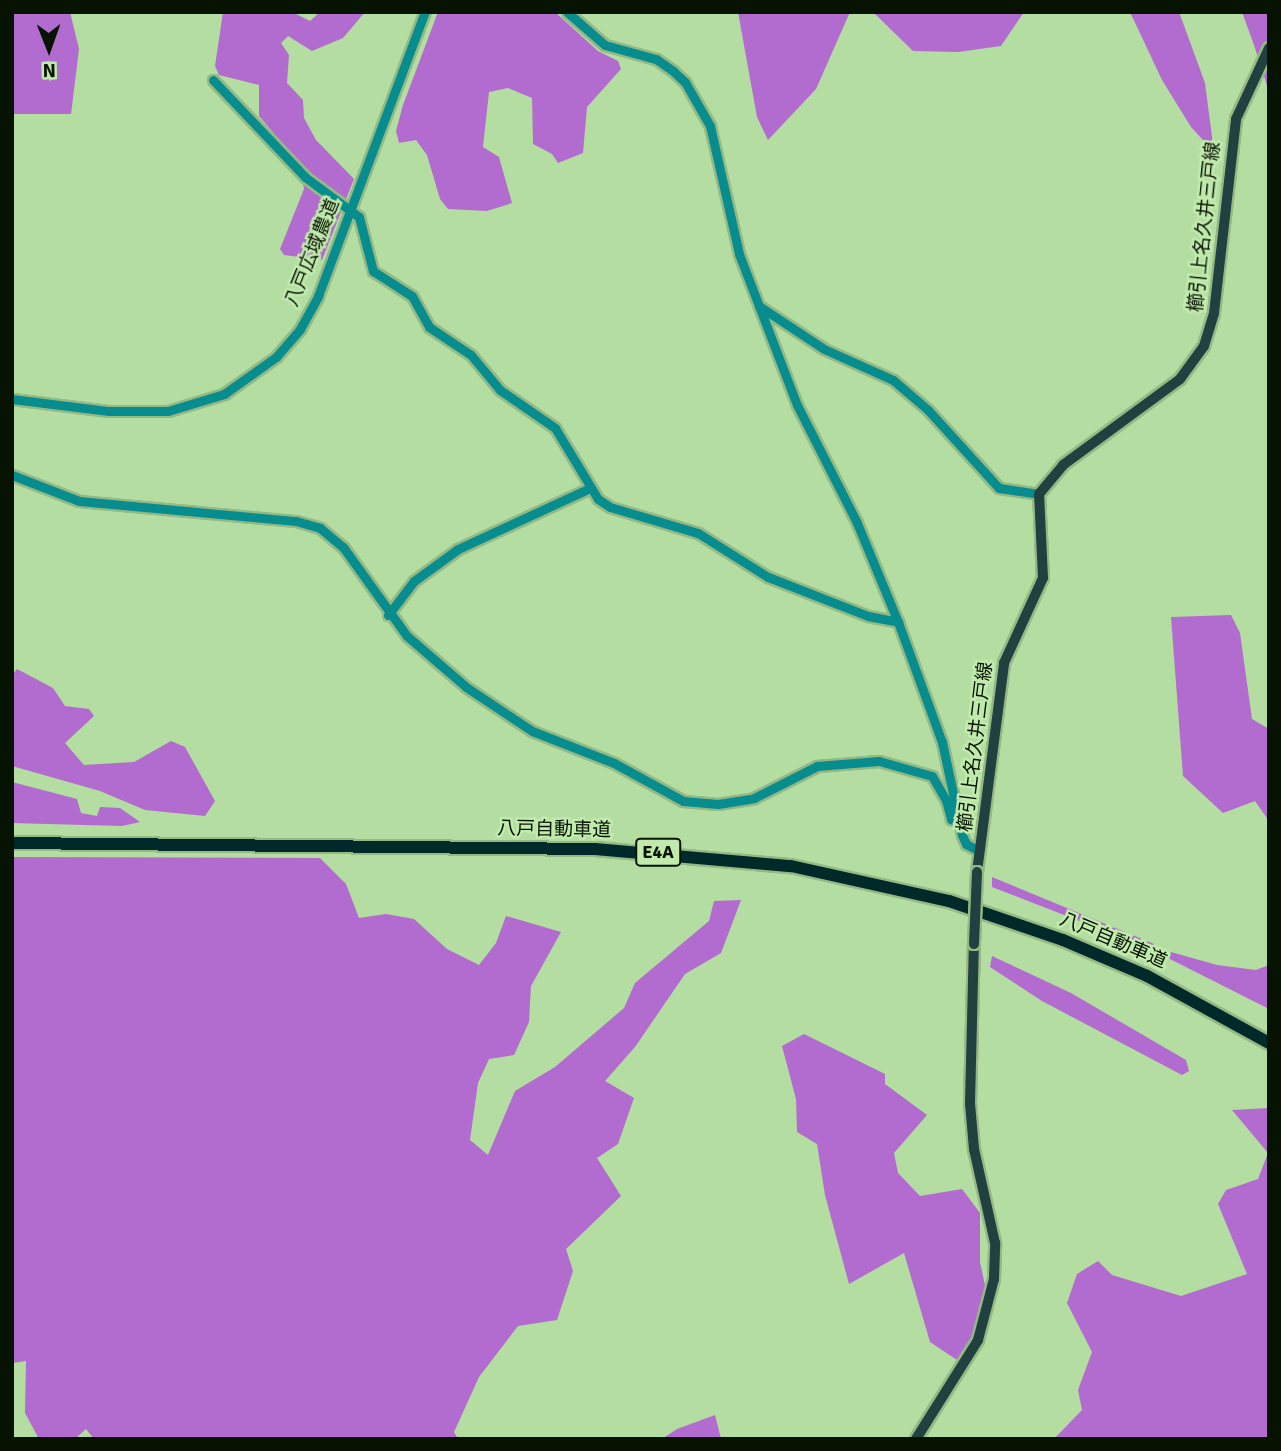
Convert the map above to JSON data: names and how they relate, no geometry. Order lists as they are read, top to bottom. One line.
{"streets":{"highway":["八戸自動車道","E4A"],"main road":["櫛引上名久井三戸線"],"street":["八戸広域農道"]},"north":"bottom"}
